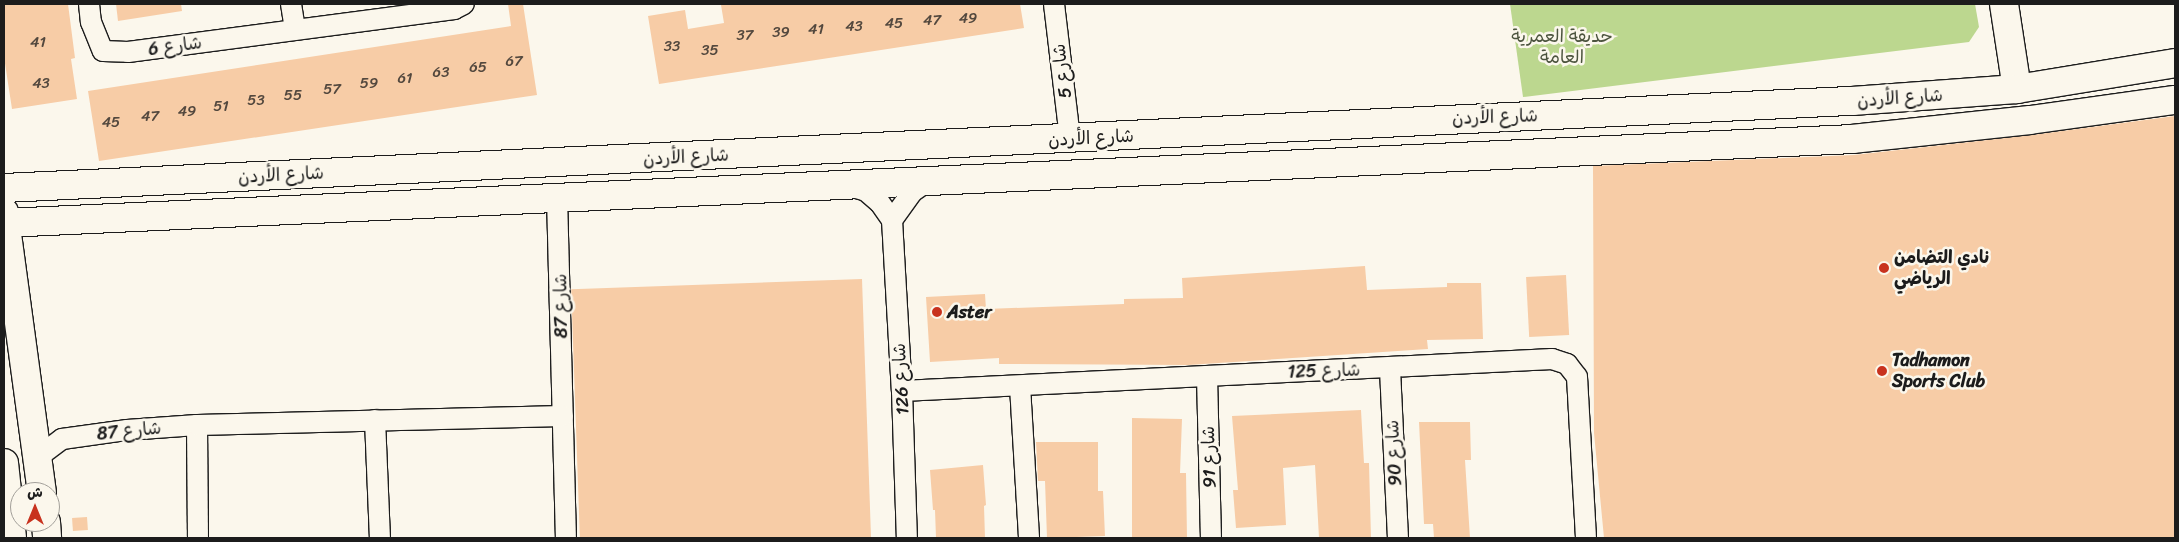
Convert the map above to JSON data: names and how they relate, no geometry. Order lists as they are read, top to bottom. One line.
{"streets":{"main road":["شارع الأردن"],"street":["شارع 6","شارع 5","شارع 87","شارع 125","شارع 126","شارع 90","شارع 91"]},"crossings":[["شارع 5","شارع الأردن"],["شارع الأردن","شارع 87"],["شارع 125","شارع 126"],["شارع 125","شارع 90"],["شارع 125","شارع 91"]],"parks":["حديقة العمرية العامة"],"places":["نادي التضامن الرياضي","Aster","Tadhamon Sports Club"],"house_numbers":["49","47","45","43","41","39","37","41","33","35","67","65","63","61","43","59","57","55","53","51","49","47","45"],"north":"top"}
